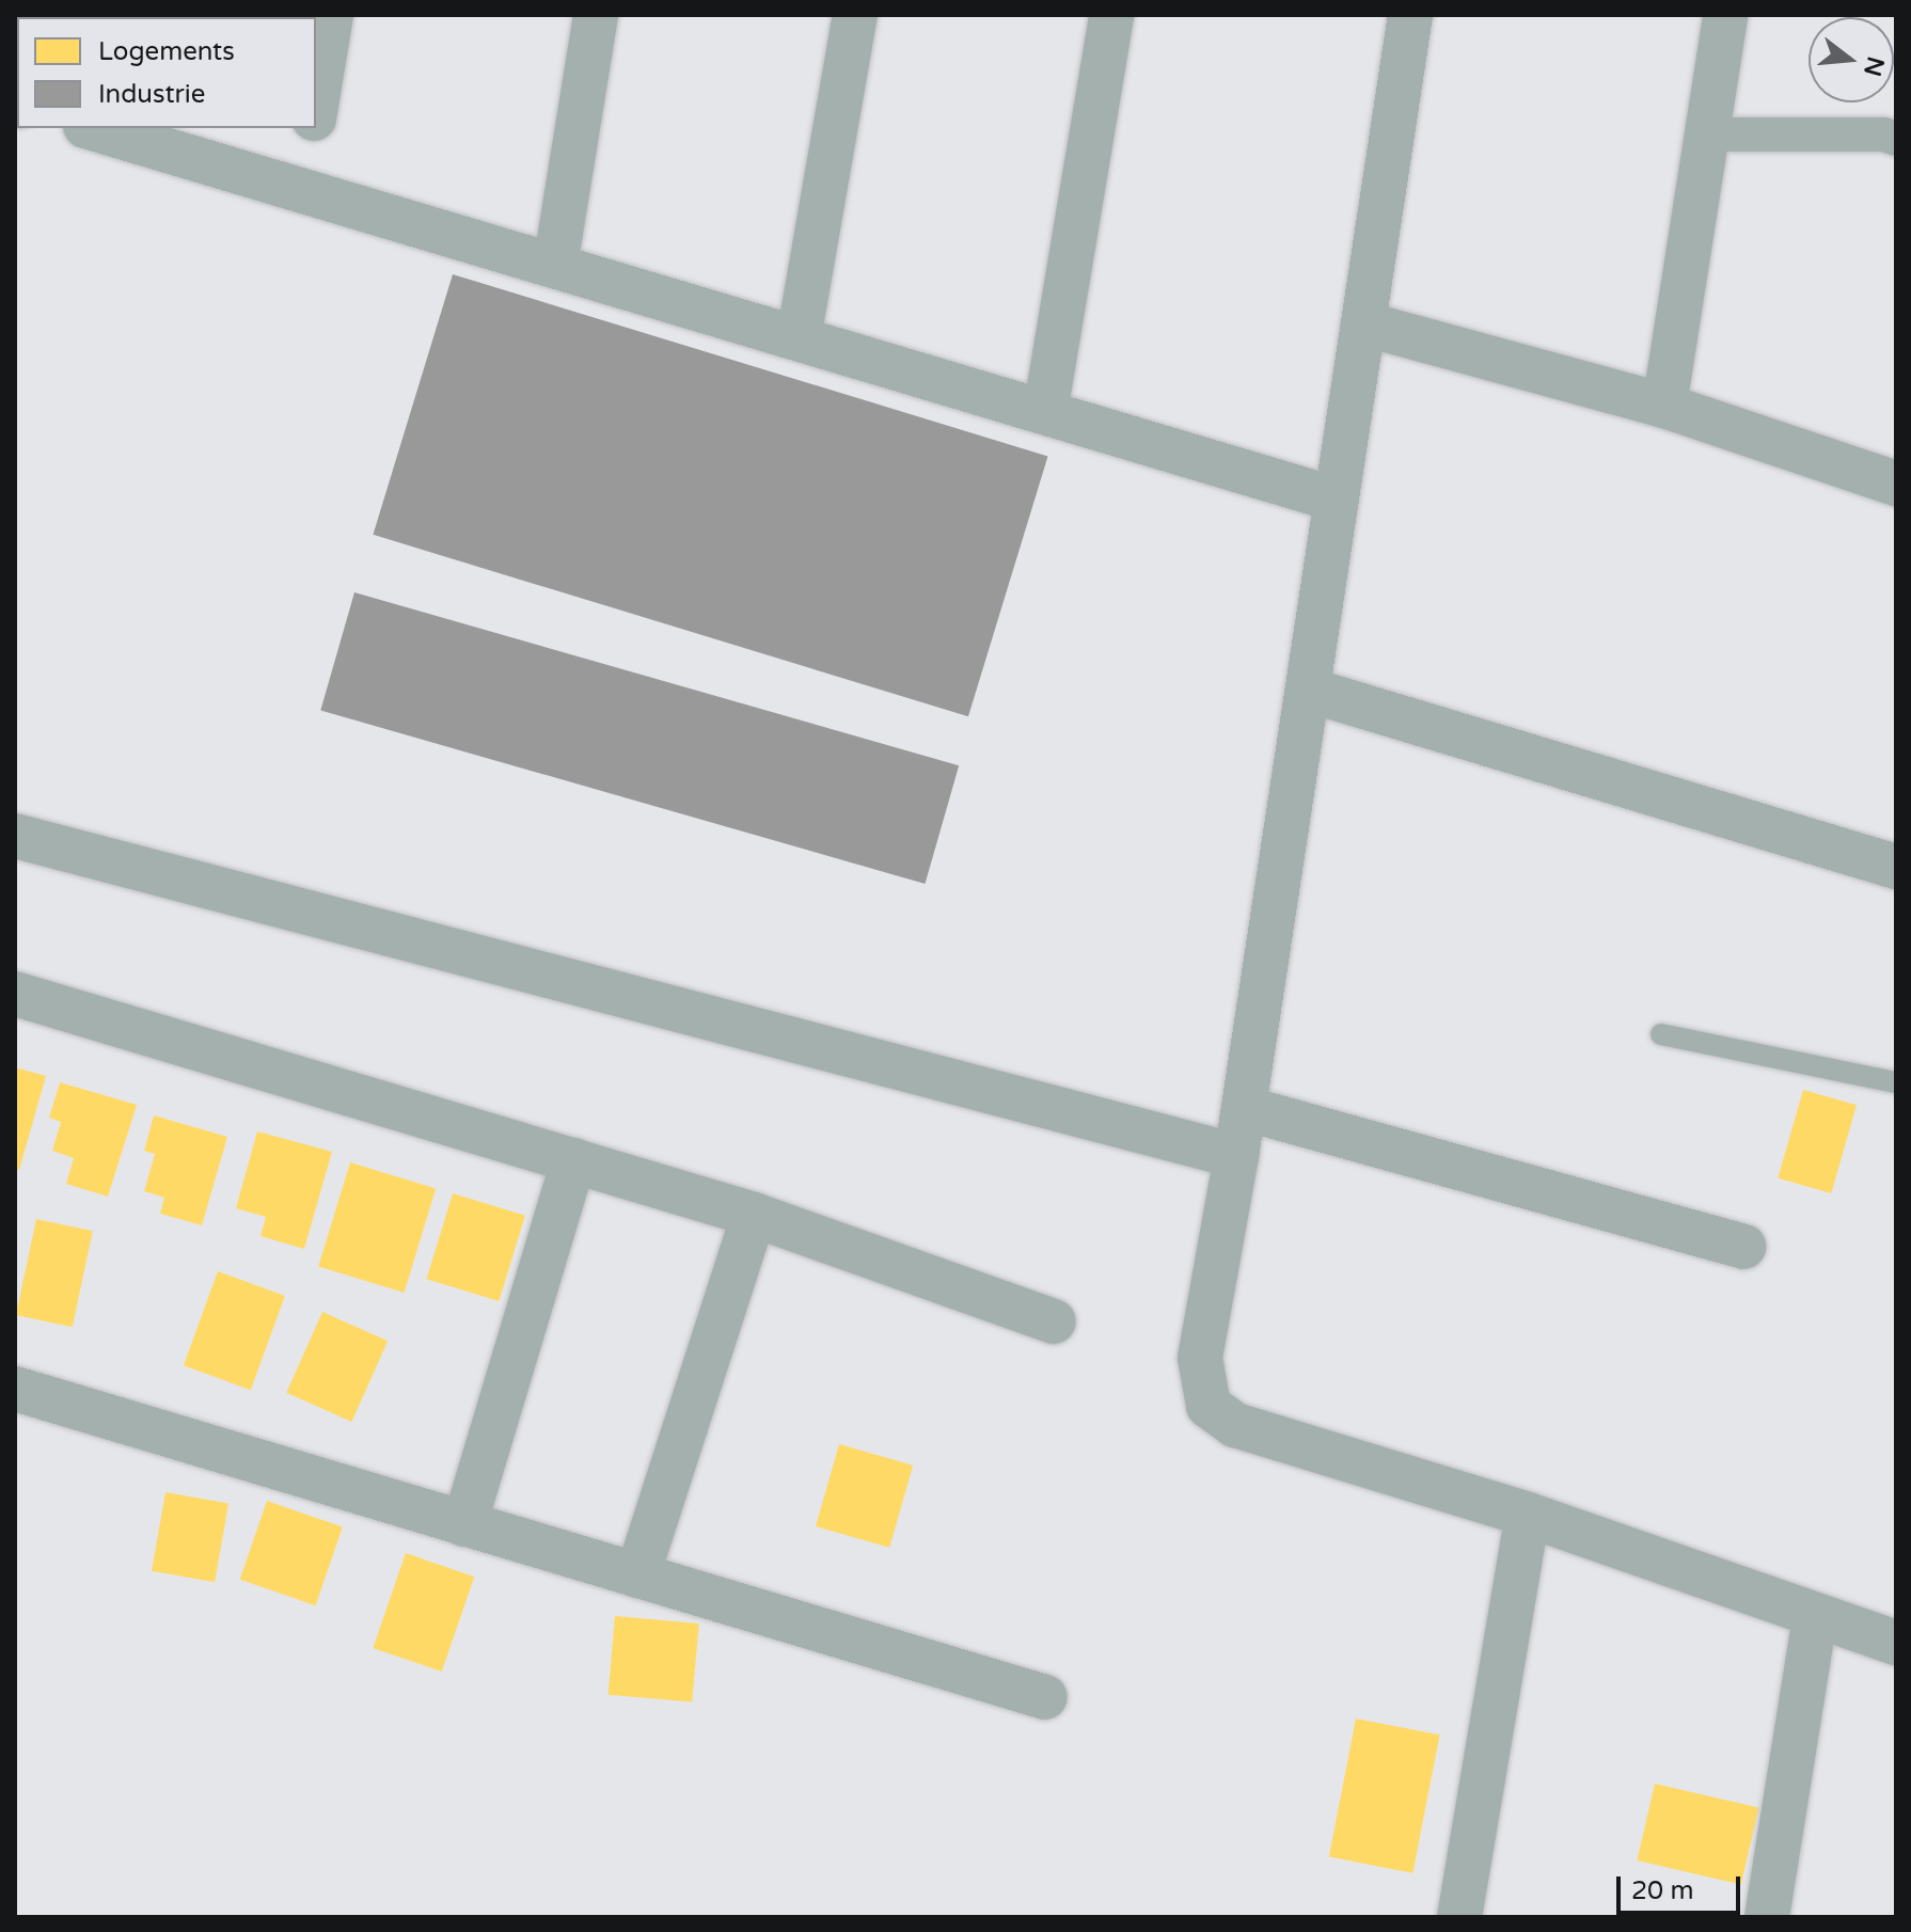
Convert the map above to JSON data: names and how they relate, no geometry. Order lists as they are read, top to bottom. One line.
{"legend":["Logements","Industrie"],"scale_bar":"20 m","north":"right"}
